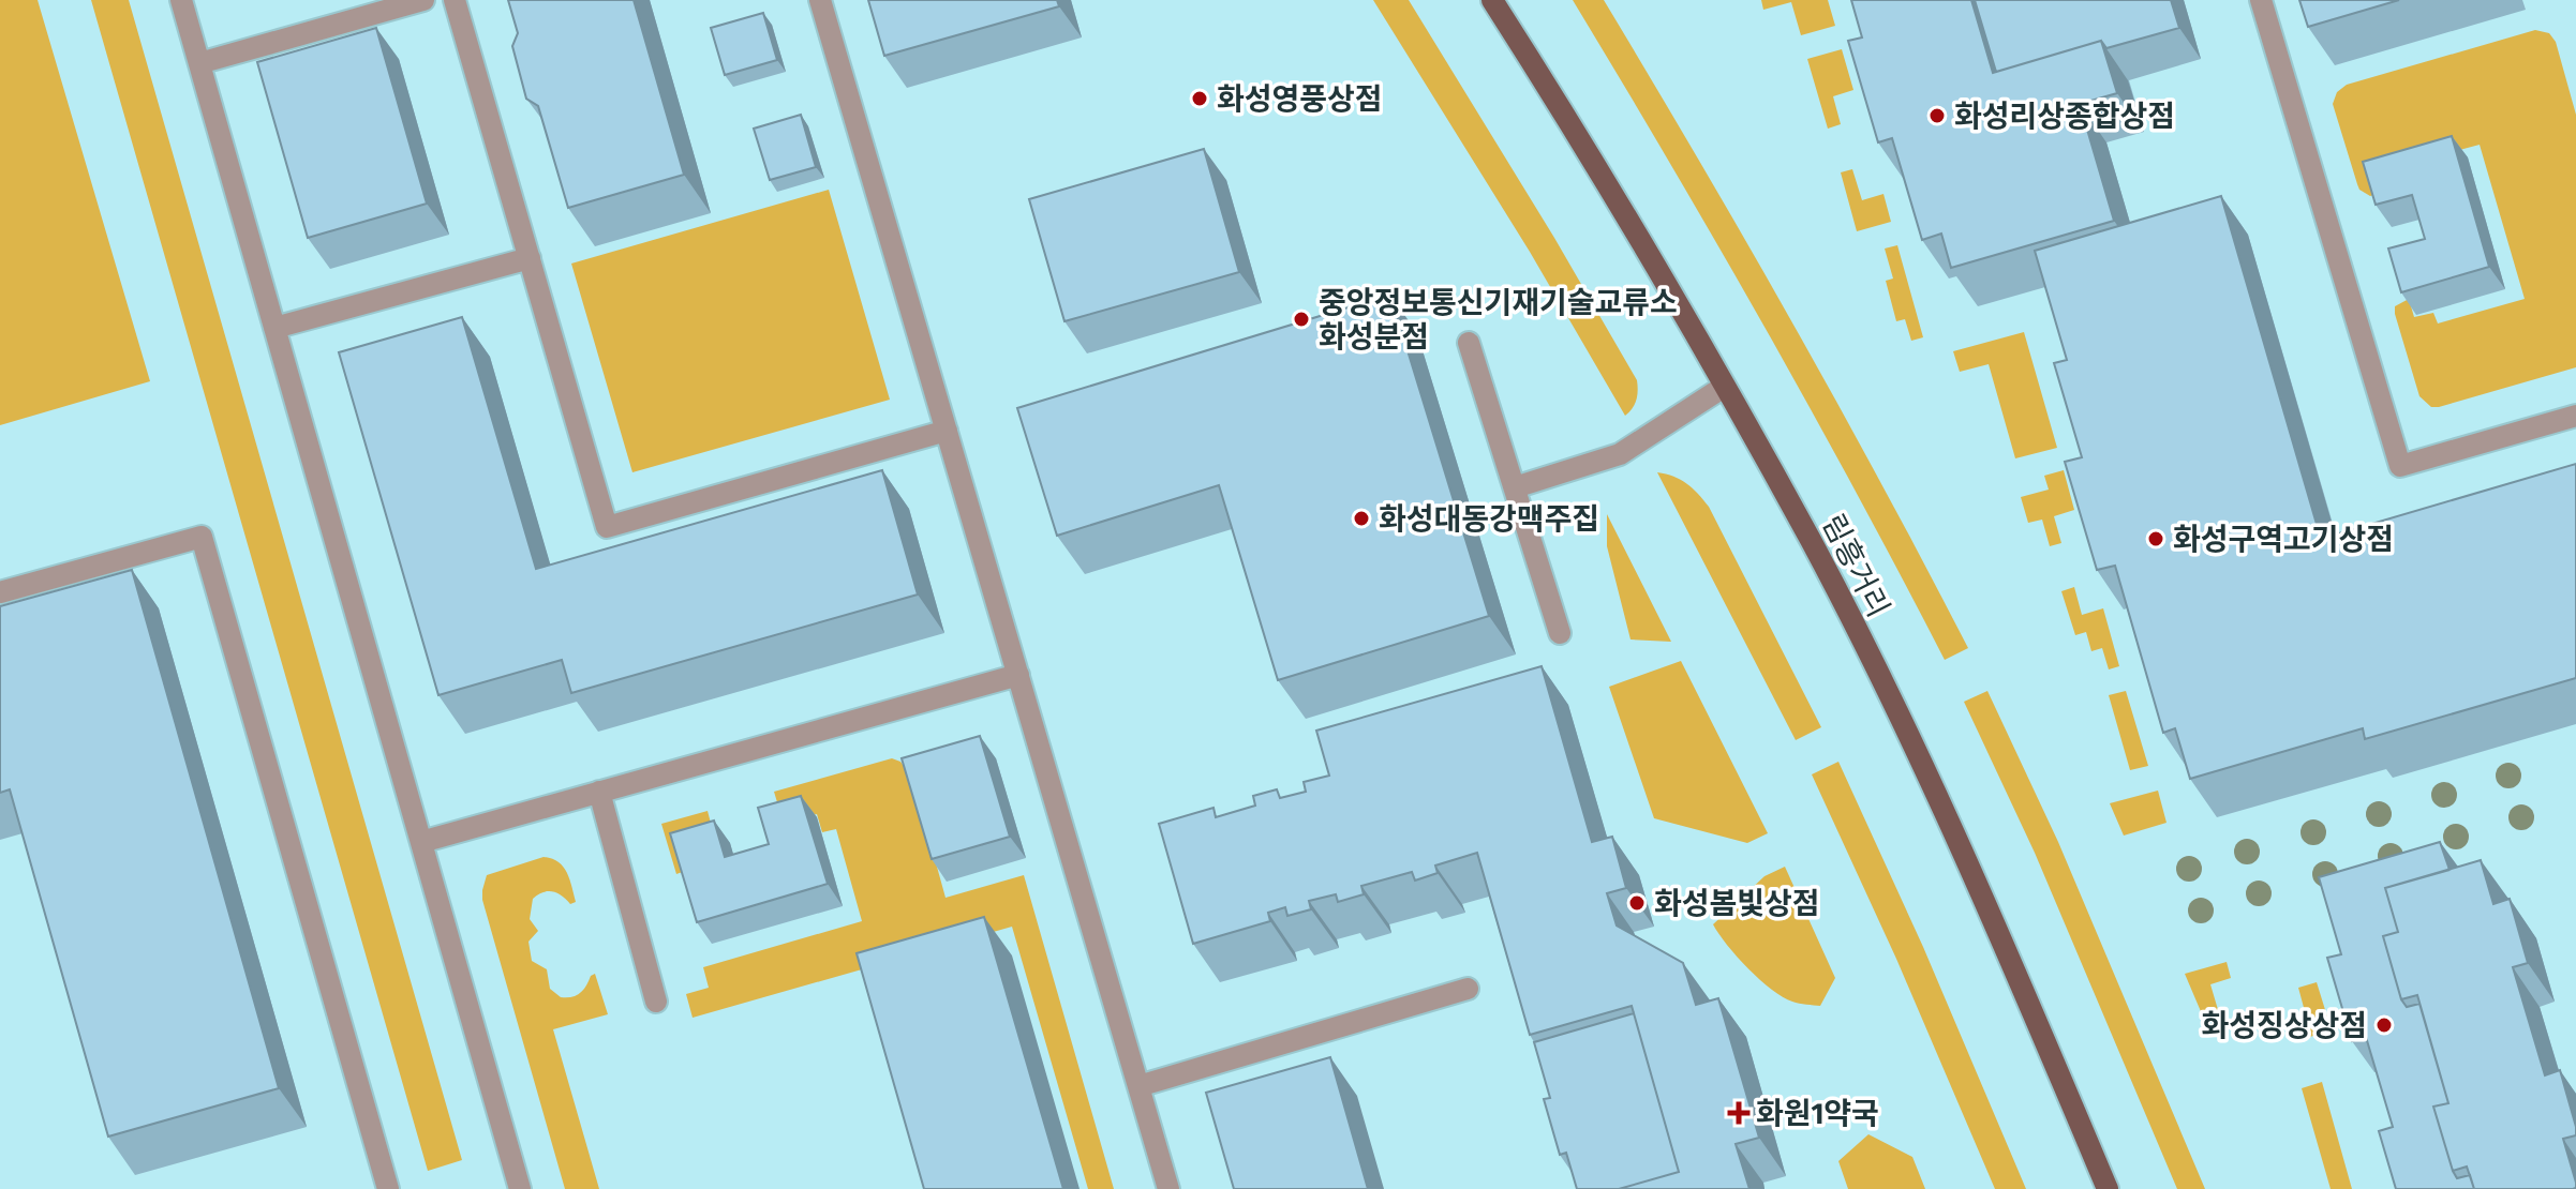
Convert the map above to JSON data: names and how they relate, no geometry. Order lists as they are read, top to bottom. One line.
{"streets":{"main road":["림흥거리"]},"places":{"other":["화성영풍상점","화성리상종합상점","중앙정보통신기재기술교류소 화성분점","화성대동강맥주집","화성구역고기상점","화성봄빛상점","화성징상상점"],"health":["화원1약국"]}}
